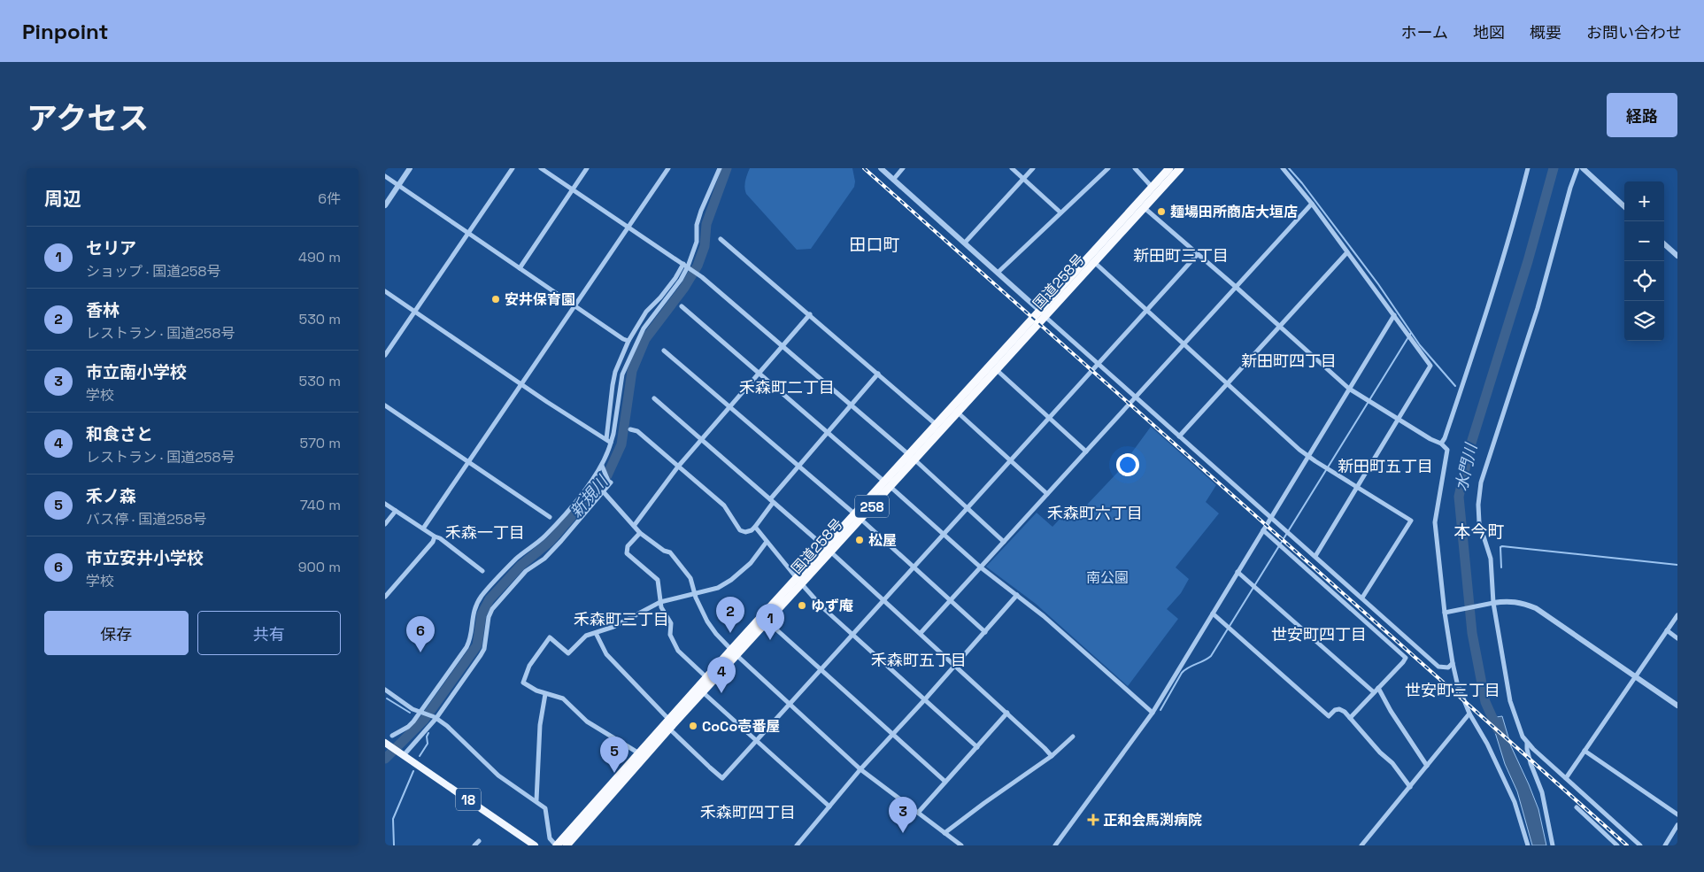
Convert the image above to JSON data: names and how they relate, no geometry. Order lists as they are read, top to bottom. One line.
{"streets":{"highway":["国道258号","258"],"main road":["18"]},"districts":["田口町","新田町三丁目","新田町四丁目","禾森町二丁目","新田町五丁目","禾森町六丁目","本今町","禾森一丁目","禾森町三丁目","世安町四丁目","禾森町五丁目","世安町三丁目","禾森町四丁目"],"water":["水門川","新規川"],"parks":["南公園"],"places":{"other":["麺場田所商店大垣店","安井保育園","松屋","ゆず庵","CoCo壱番屋"],"health":["正和会馬渕病院"]},"page":{"header":"Pinpoint","nav":["ホーム","地図","概要","お問い合わせ"],"title":"アクセス","buttons":["経路",["保存","共有"]],"heading":["周辺","6件"],"map_buttons":["+","−"],"list":[{"mark":"1","name":"セリア","note":"ショップ · 国道258号","value":"490 m"},{"mark":"2","name":"香林","note":"レストラン · 国道258号","value":"530 m"},{"mark":"3","name":"市立南小学校","note":"学校","value":"530 m"},{"mark":"4","name":"和食さと","note":"レストラン · 国道258号","value":"570 m"},{"mark":"5","name":"禾ノ森","note":"バス停 · 国道258号","value":"740 m"},{"mark":"6","name":"市立安井小学校","note":"学校","value":"900 m"}],"pins":["2","1","6","4","5","3"]}}
